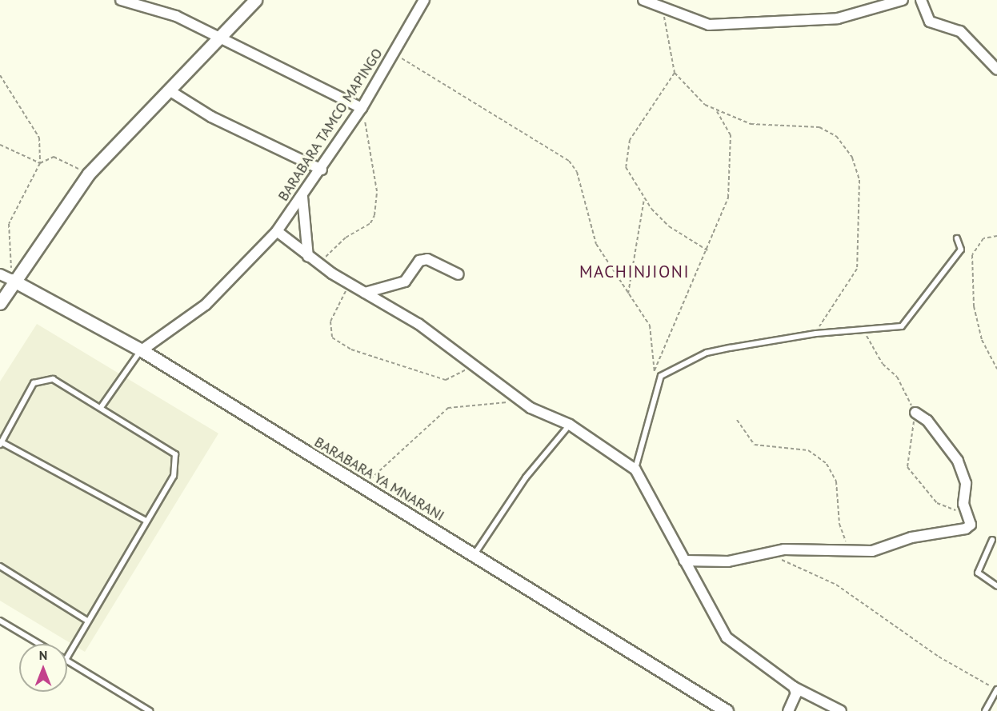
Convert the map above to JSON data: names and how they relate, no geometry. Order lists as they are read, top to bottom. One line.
{"streets":{"street":["BARABARA TAMCO MAPINGO","BARABARA YA MNARANI"]},"crossings":[["BARABARA TAMCO MAPINGO","BARABARA YA MNARANI"]],"districts":["MACHINJIONI"],"north":"top"}
